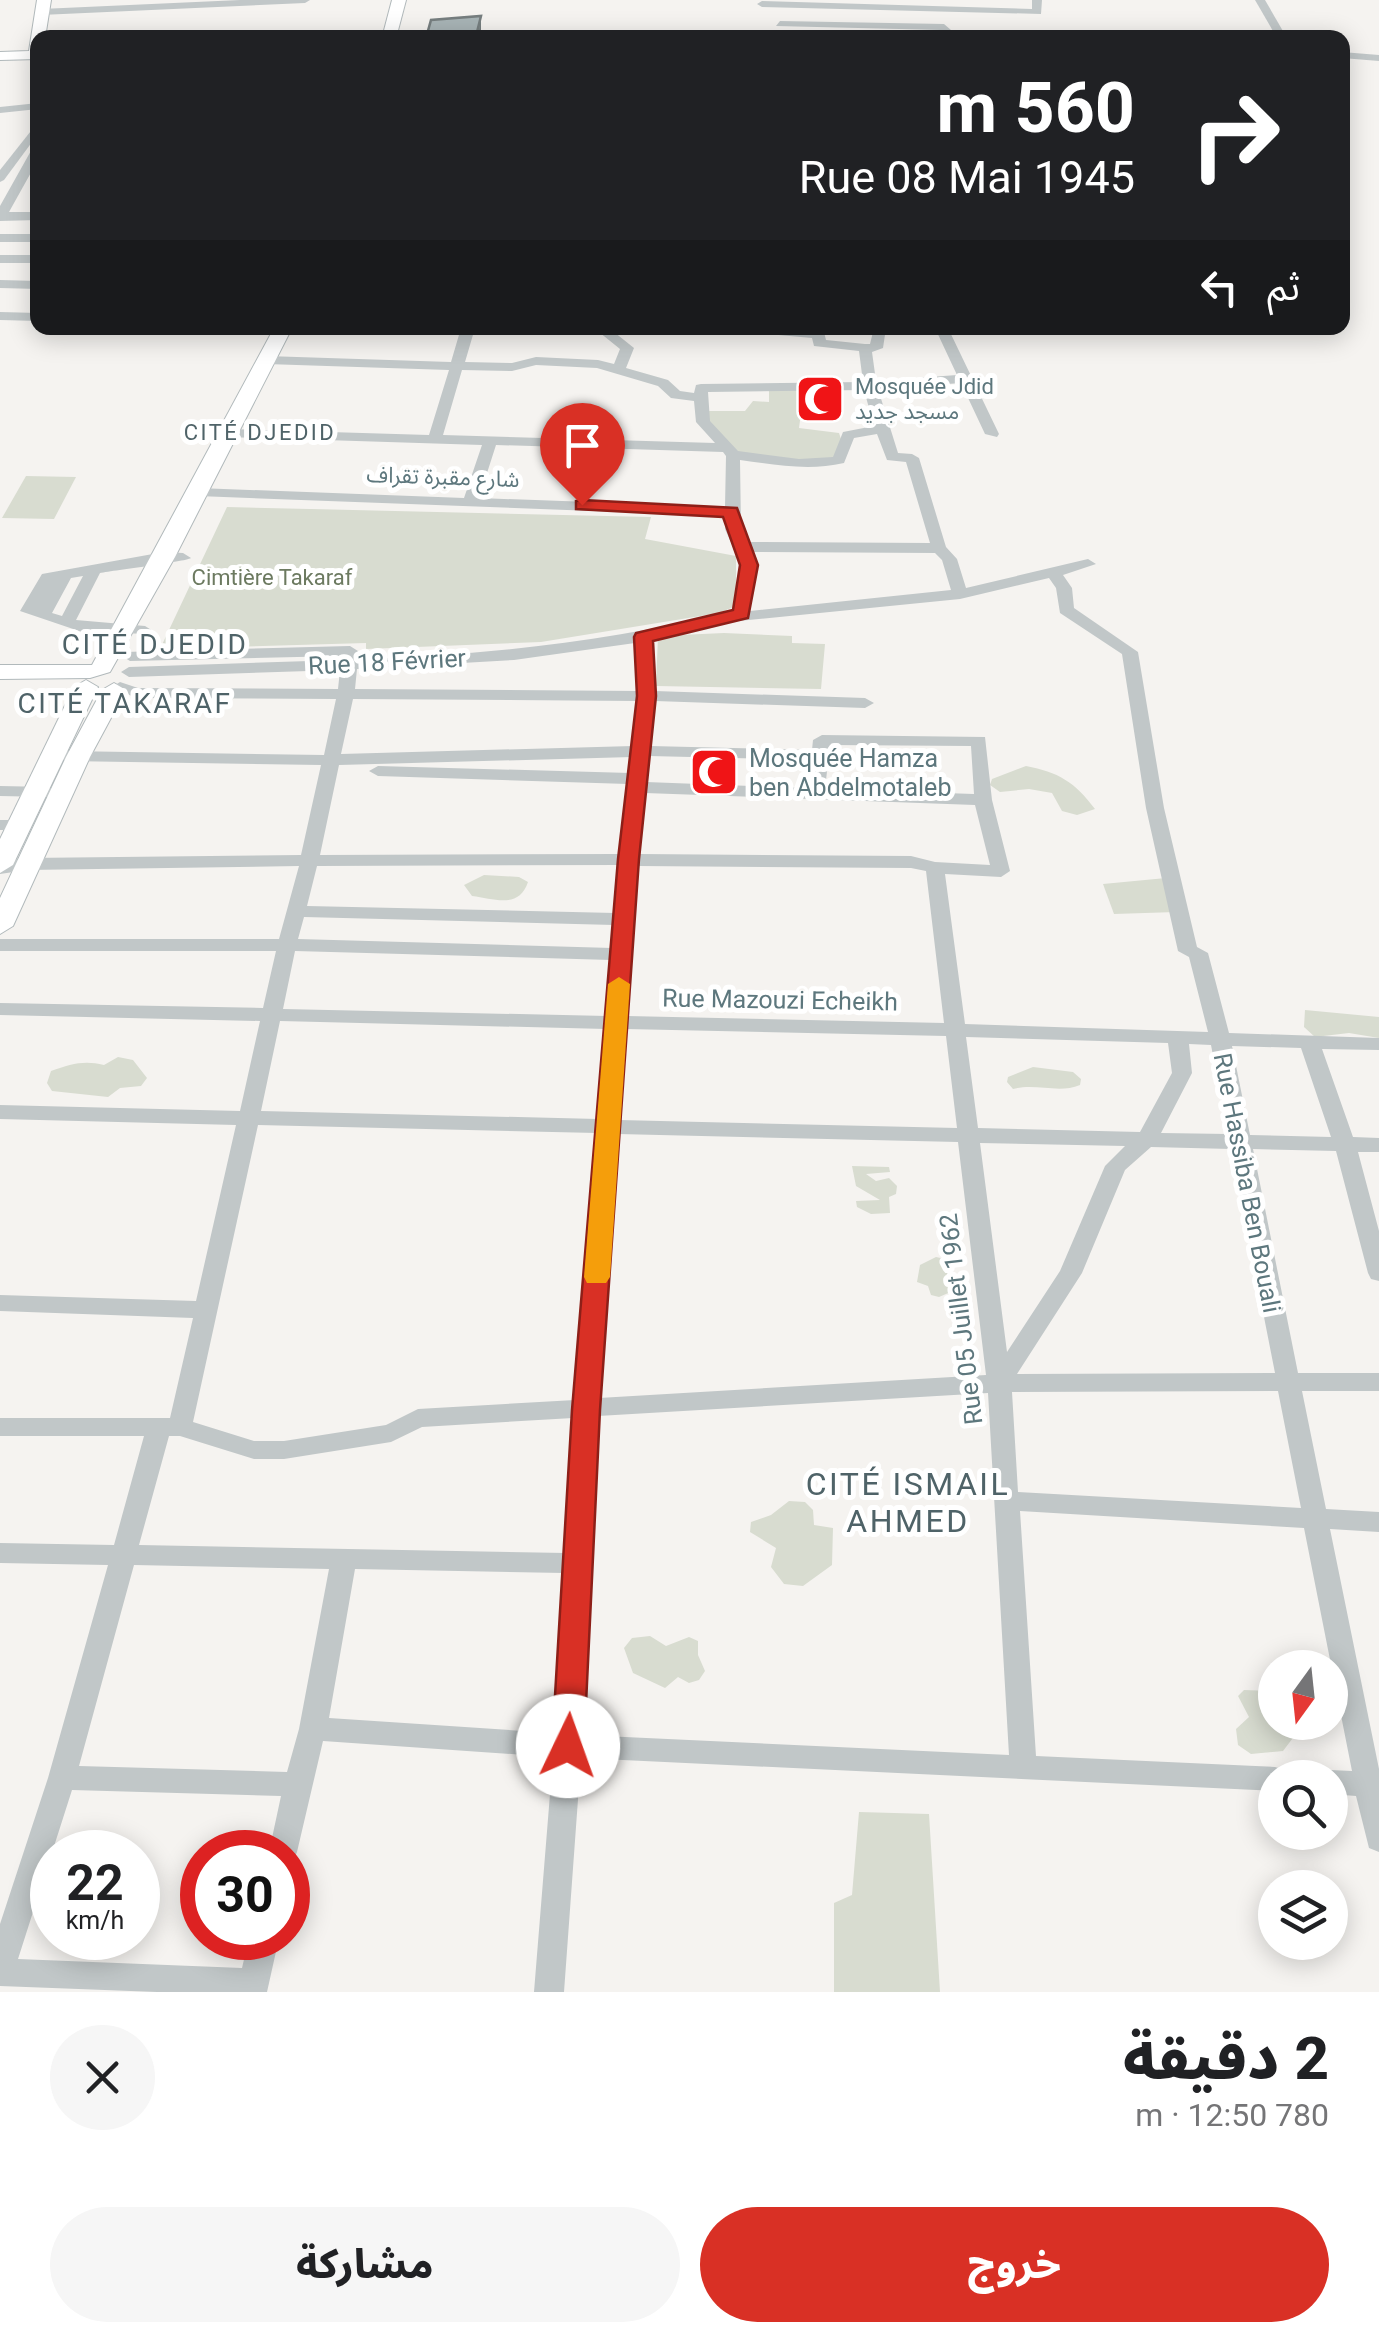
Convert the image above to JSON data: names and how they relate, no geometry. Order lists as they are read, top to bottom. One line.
{"streets":{"street":["شارع مقبرة تقراف","Rue 18 Février","Rue Mazouzi Echeikh","Rue Hassiba Ben Bouali","Rue 05 Juillet 1962"]},"crossings":[["Rue Mazouzi Echeikh","Rue Hassiba Ben Bouali"],["Rue Mazouzi Echeikh","Rue 05 Juillet 1962"]],"districts":["CITÉ DJEDID","CITÉ DJEDID","CITÉ TAKARAF","CITÉ ISMAIL AHMED"],"parks":["Cimtière Takaraf"],"places":{"mosque":["Mosquée Jdid مسجد جديد","Mosquée Hamza ben Abdelmotaleb"]},"north":"bottom","page":{"turn":["560 m","Rue 08 Mai 1945"],"then":"ثم","speed":"22 km/h","limit":"30","heading":["2 دقيقة","780 m · 12:50"],"buttons":["خروج","مشاركة"]}}
